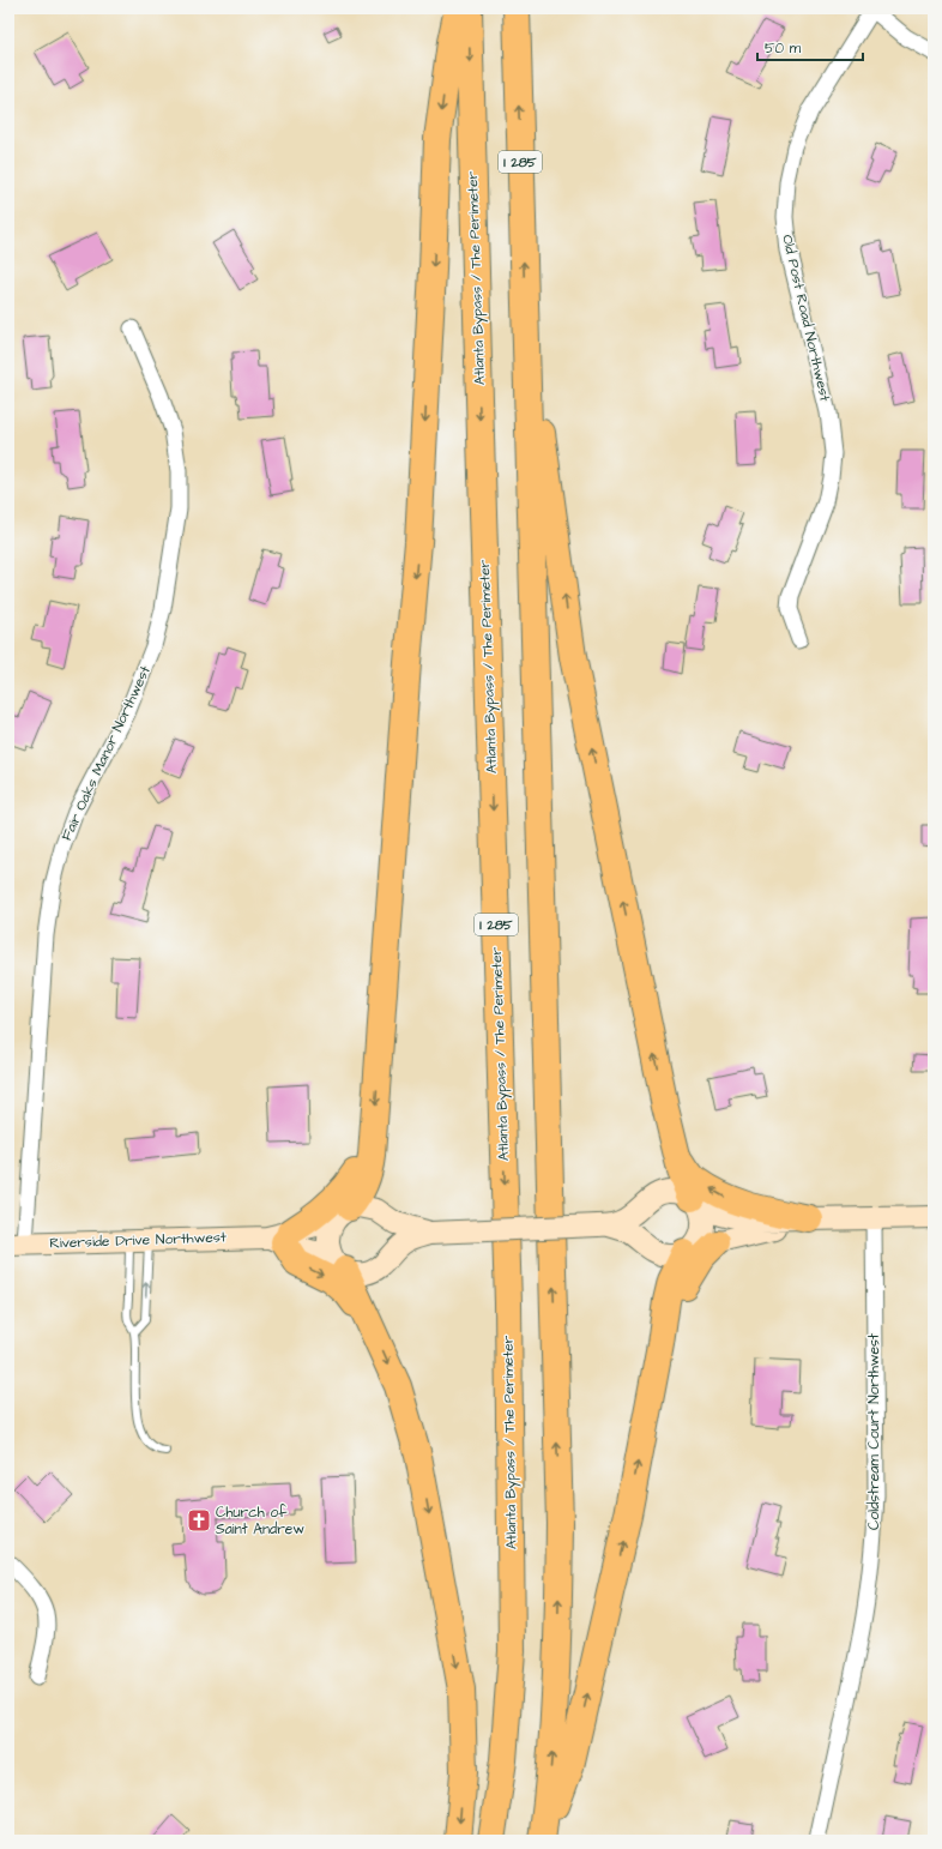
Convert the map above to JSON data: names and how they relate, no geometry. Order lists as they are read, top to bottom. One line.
{"streets":{"highway":["I 285","Atlanta Bypass / The Perimeter"],"street":["Old Post Road Northwest","Fair Oaks Manor Northwest","Riverside Drive Northwest","Coldstream Court Northwest"]},"crossings":[["Fair Oaks Manor Northwest","Riverside Drive Northwest"]],"places":{"church":["Church of Saint Andrew"]},"scale_bar":"50 m"}
